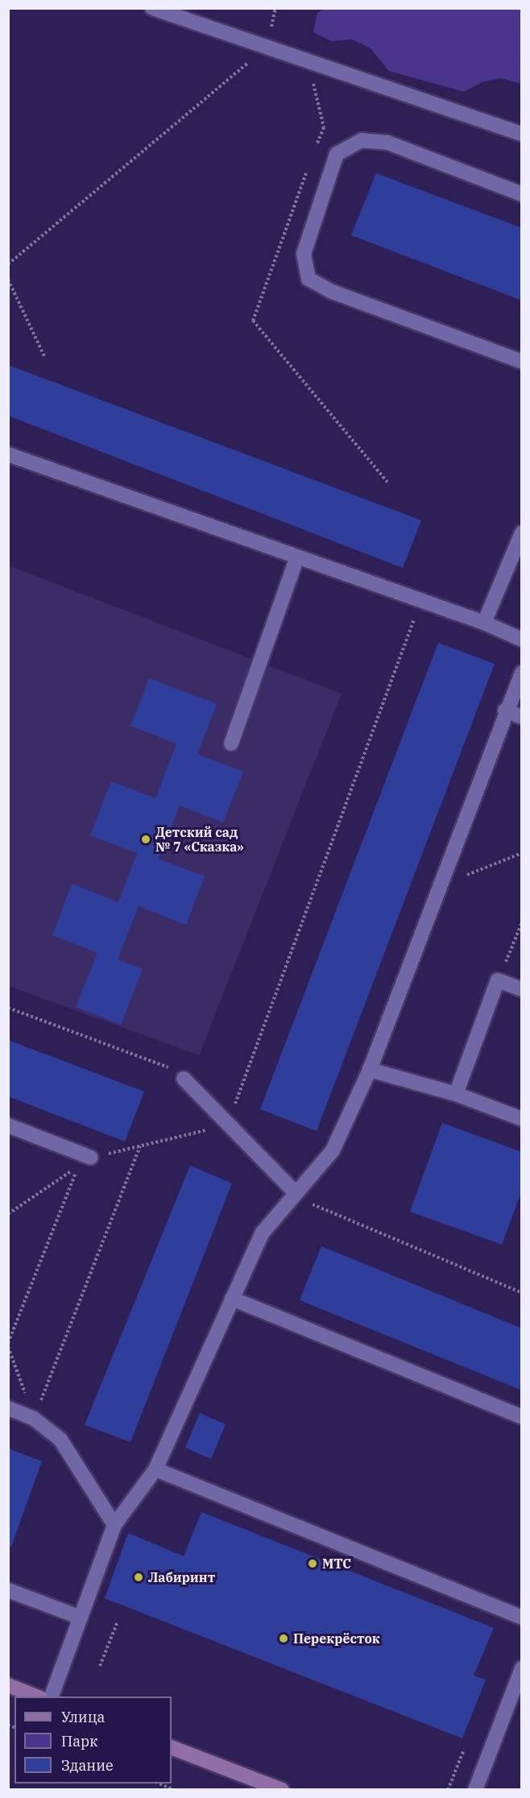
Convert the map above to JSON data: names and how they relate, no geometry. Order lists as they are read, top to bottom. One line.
{"places":["Детский сад № 7 «Сказка»","МТС","Лабиринт","Перекрёсток"],"legend":["Улица","Парк","Здание"]}
